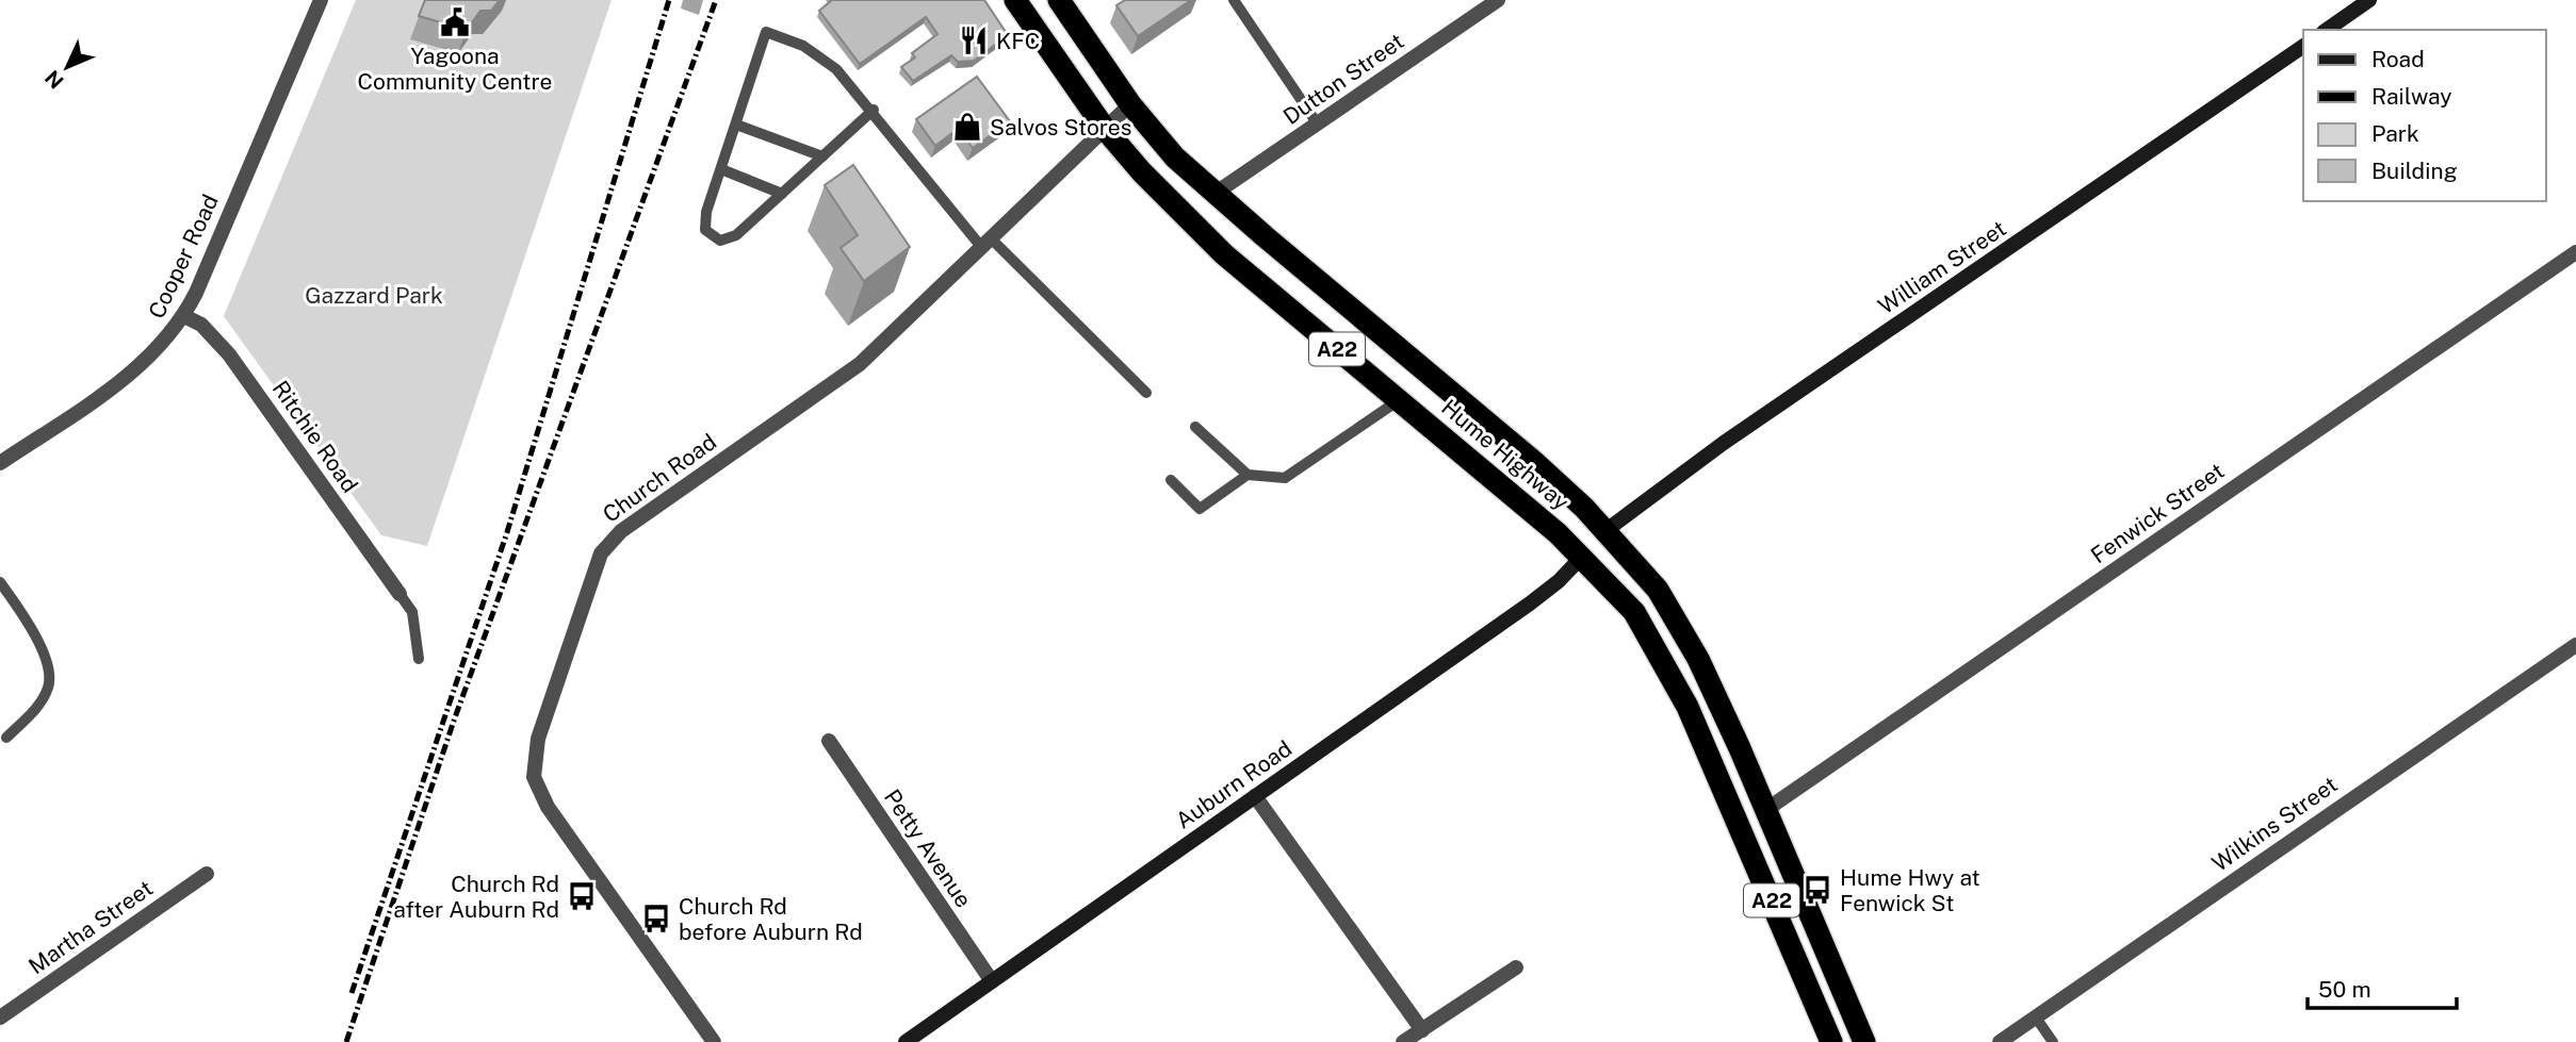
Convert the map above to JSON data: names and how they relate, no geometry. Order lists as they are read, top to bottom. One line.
{"streets":{"highway":["A22","Hume Highway"],"street":["Dutton Street","Cooper Road","William Street","Ritchie Road","Church Road","Fenwick Street","Auburn Road","Wilkins Street","Petty Avenue","Martha Street"]},"crossings":[["Dutton Street","Hume Highway"],["Cooper Road","Ritchie Road"],["William Street","Hume Highway"],["Hume Highway","Church Road"],["Hume Highway","Fenwick Street"],["Hume Highway","Auburn Road"],["Auburn Road","Petty Avenue"]],"parks":["Gazzard Park"],"places":{"public building":["Yagoona Community Centre"],"restaurant":["KFC"],"shop":["Salvos Stores"],"bus stop":["Hume Hwy at Fenwick St","Church Rd after Auburn Rd","Church Rd before Auburn Rd"]},"legend":["Road","Railway","Park","Building"],"scale_bar":"50 m","north":"bottom left"}
